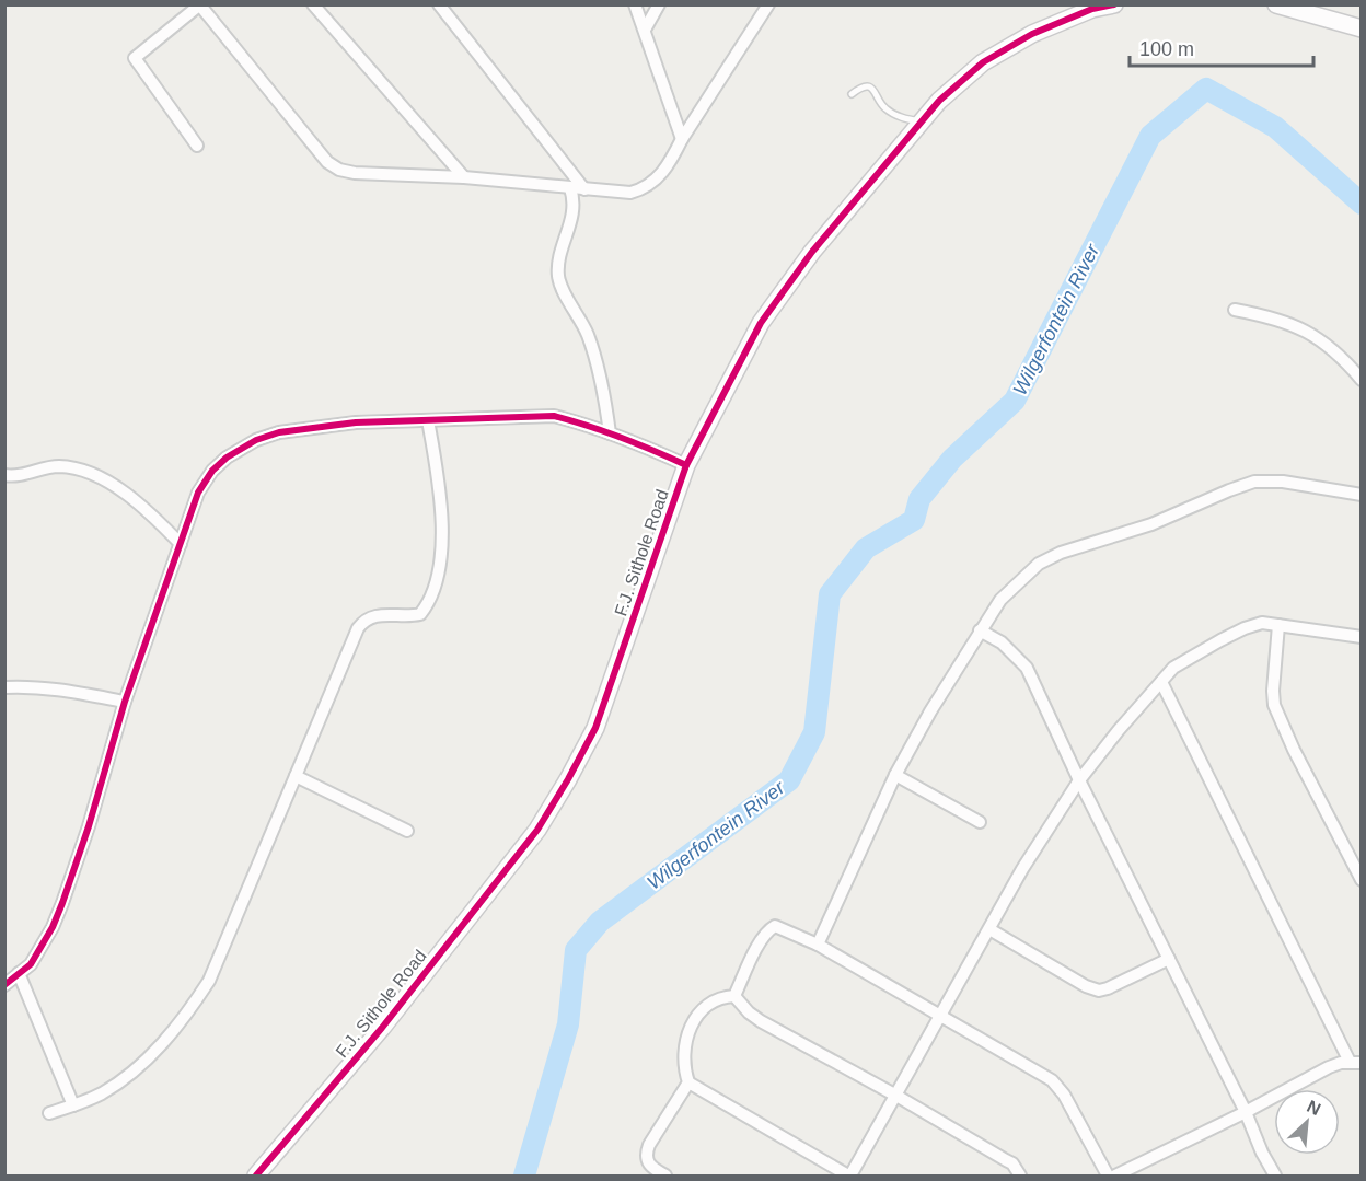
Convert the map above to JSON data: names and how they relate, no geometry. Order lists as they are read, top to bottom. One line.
{"streets":{"street":["F.J. Sithole Road"]},"water":["Wilgerfontein River"],"scale_bar":"100 m","north":"top right"}
